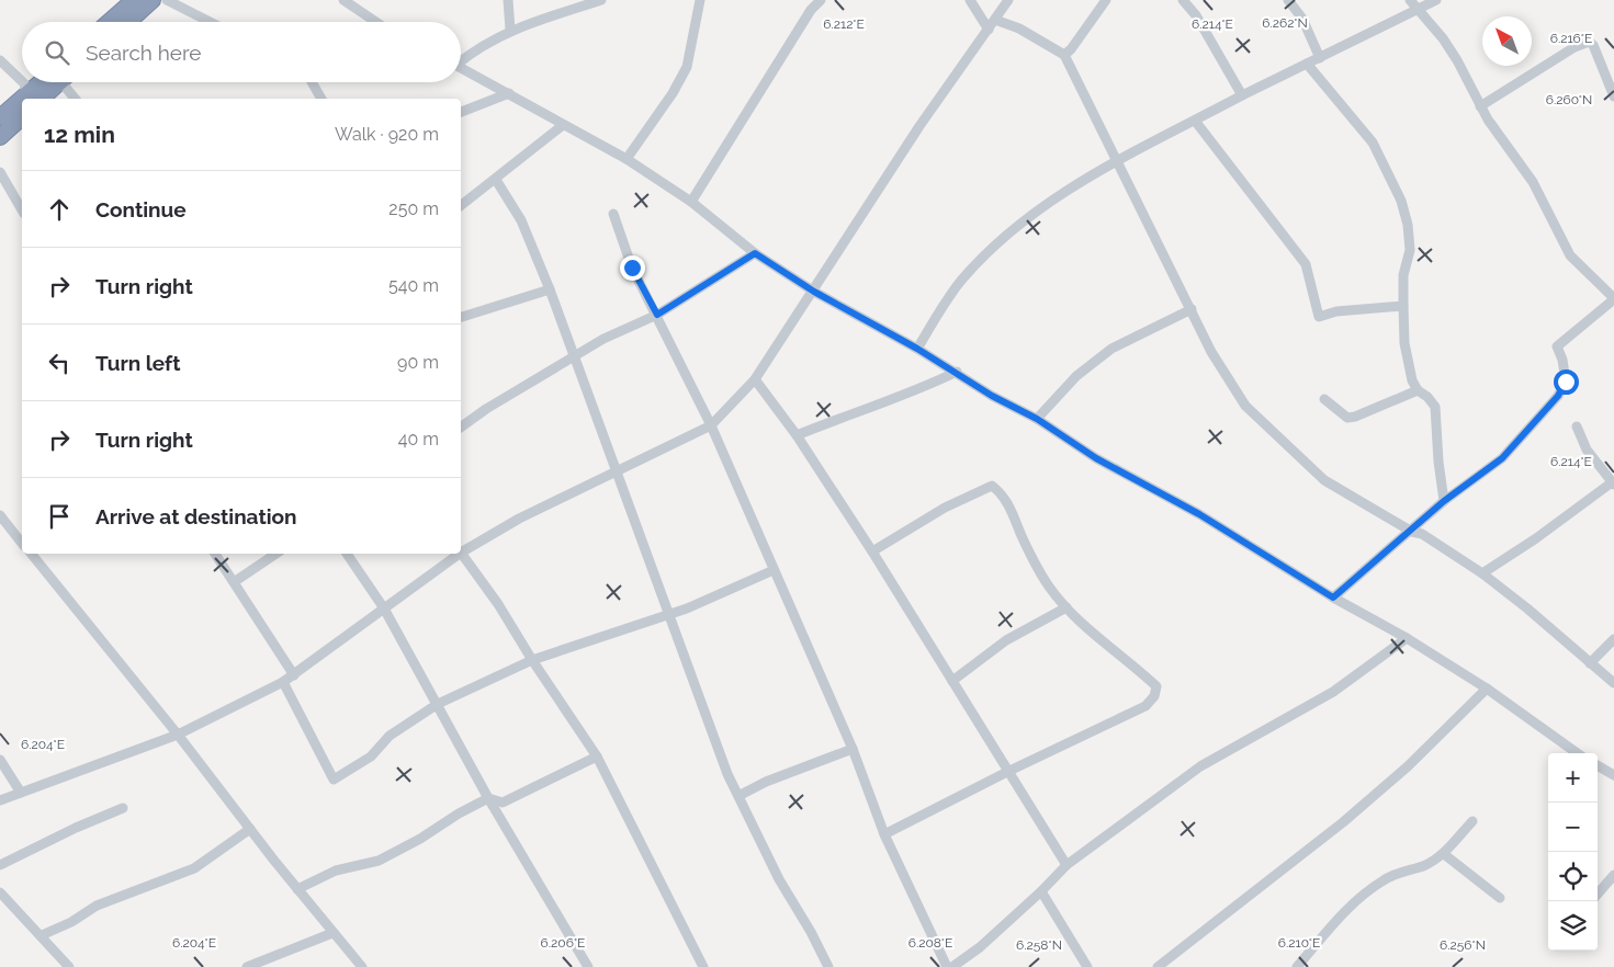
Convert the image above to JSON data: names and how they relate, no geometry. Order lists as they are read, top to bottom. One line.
{"north":"top left","page":{"search":"Search here","heading":["12 min","Walk · 920 m"],"list":[["Continue","250 m"],["Turn right","540 m"],["Turn left","90 m"],["Turn right","40 m"],"Arrive at destination"],"map_buttons":["+","−"]},"coordinates":["6.262°N","6.212°E","6.214°E","6.216°E","6.260°N","6.204°E","6.206°E","6.208°E","6.210°E","6.258°N","6.256°N"]}
